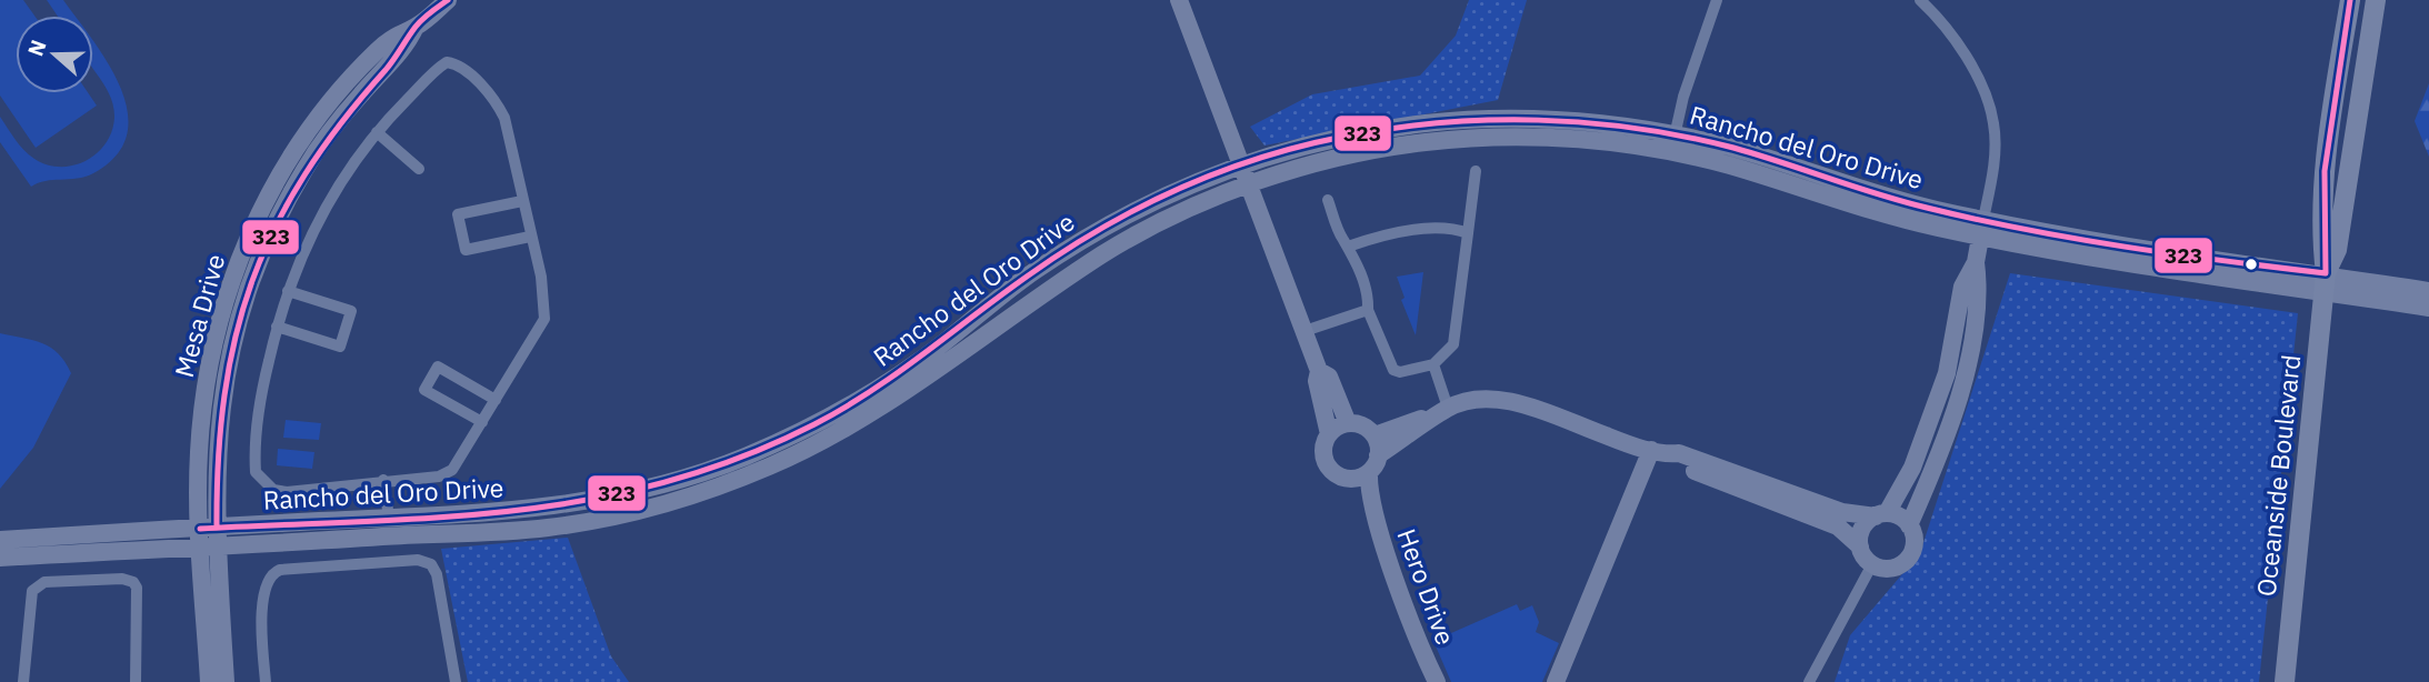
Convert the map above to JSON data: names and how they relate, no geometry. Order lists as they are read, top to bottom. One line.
{"streets":{"main road":["Rancho del Oro Drive","Mesa Drive","Oceanside Boulevard","Hero Drive"]},"crossings":[["Rancho del Oro Drive","Mesa Drive"],["Rancho del Oro Drive","Oceanside Boulevard"]],"lines":["transit line 323"],"north":"left"}
